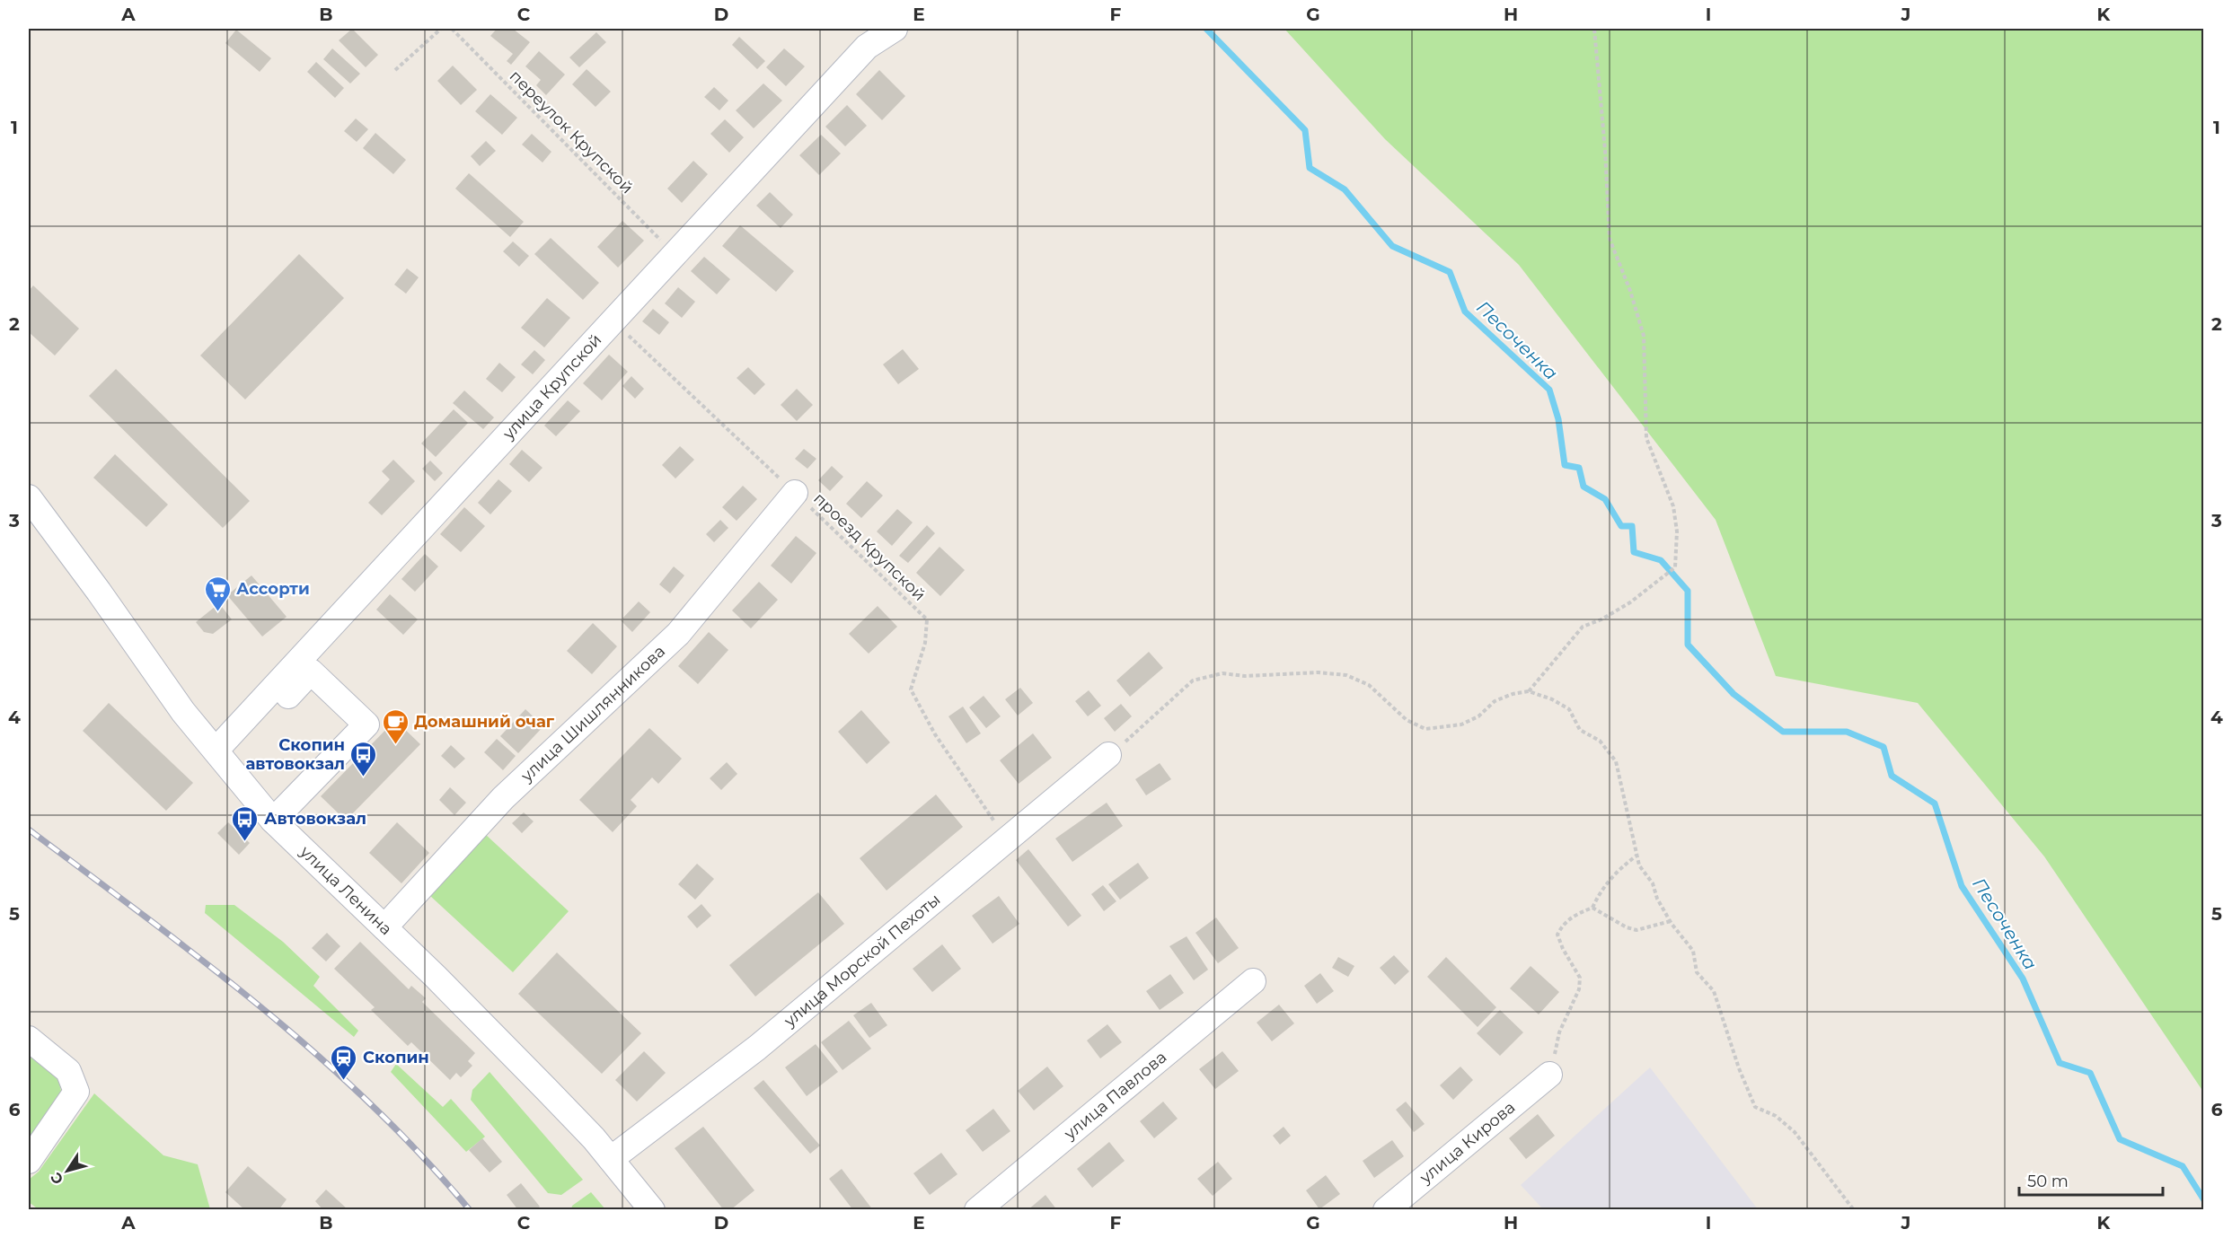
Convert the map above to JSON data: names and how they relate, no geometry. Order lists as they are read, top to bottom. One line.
{"streets":{"street":["улица Крупской","улица Шишлянникова","улица Ленина","улица Морской Пехоты","улица Павлова","улица Кирова"],"path":["переулок Крупской","проезд Крупской"]},"crossings":[["переулок Крупской","улица Крупской"],["улица Крупской","проезд Крупской"],["улица Крупской","улица Ленина"],["проезд Крупской","улица Шишлянникова"],["проезд Крупской","улица Морской Пехоты"],["улица Шишлянникова","улица Ленина"],["улица Ленина","улица Морской Пехоты"]],"water":["Песоченка"],"places":{"supermarket":["Ассорти"],"cafe":["Домашний очаг"],"bus stop":["Скопин автовокзал","Автовокзал"],"station":["Скопин"]},"scale_bar":"50 m","north":"bottom left","grid":{"columns":["A","B","C","D","E","F","G","H","I","J","K"],"rows":["1","2","3","4","5","6"]}}
